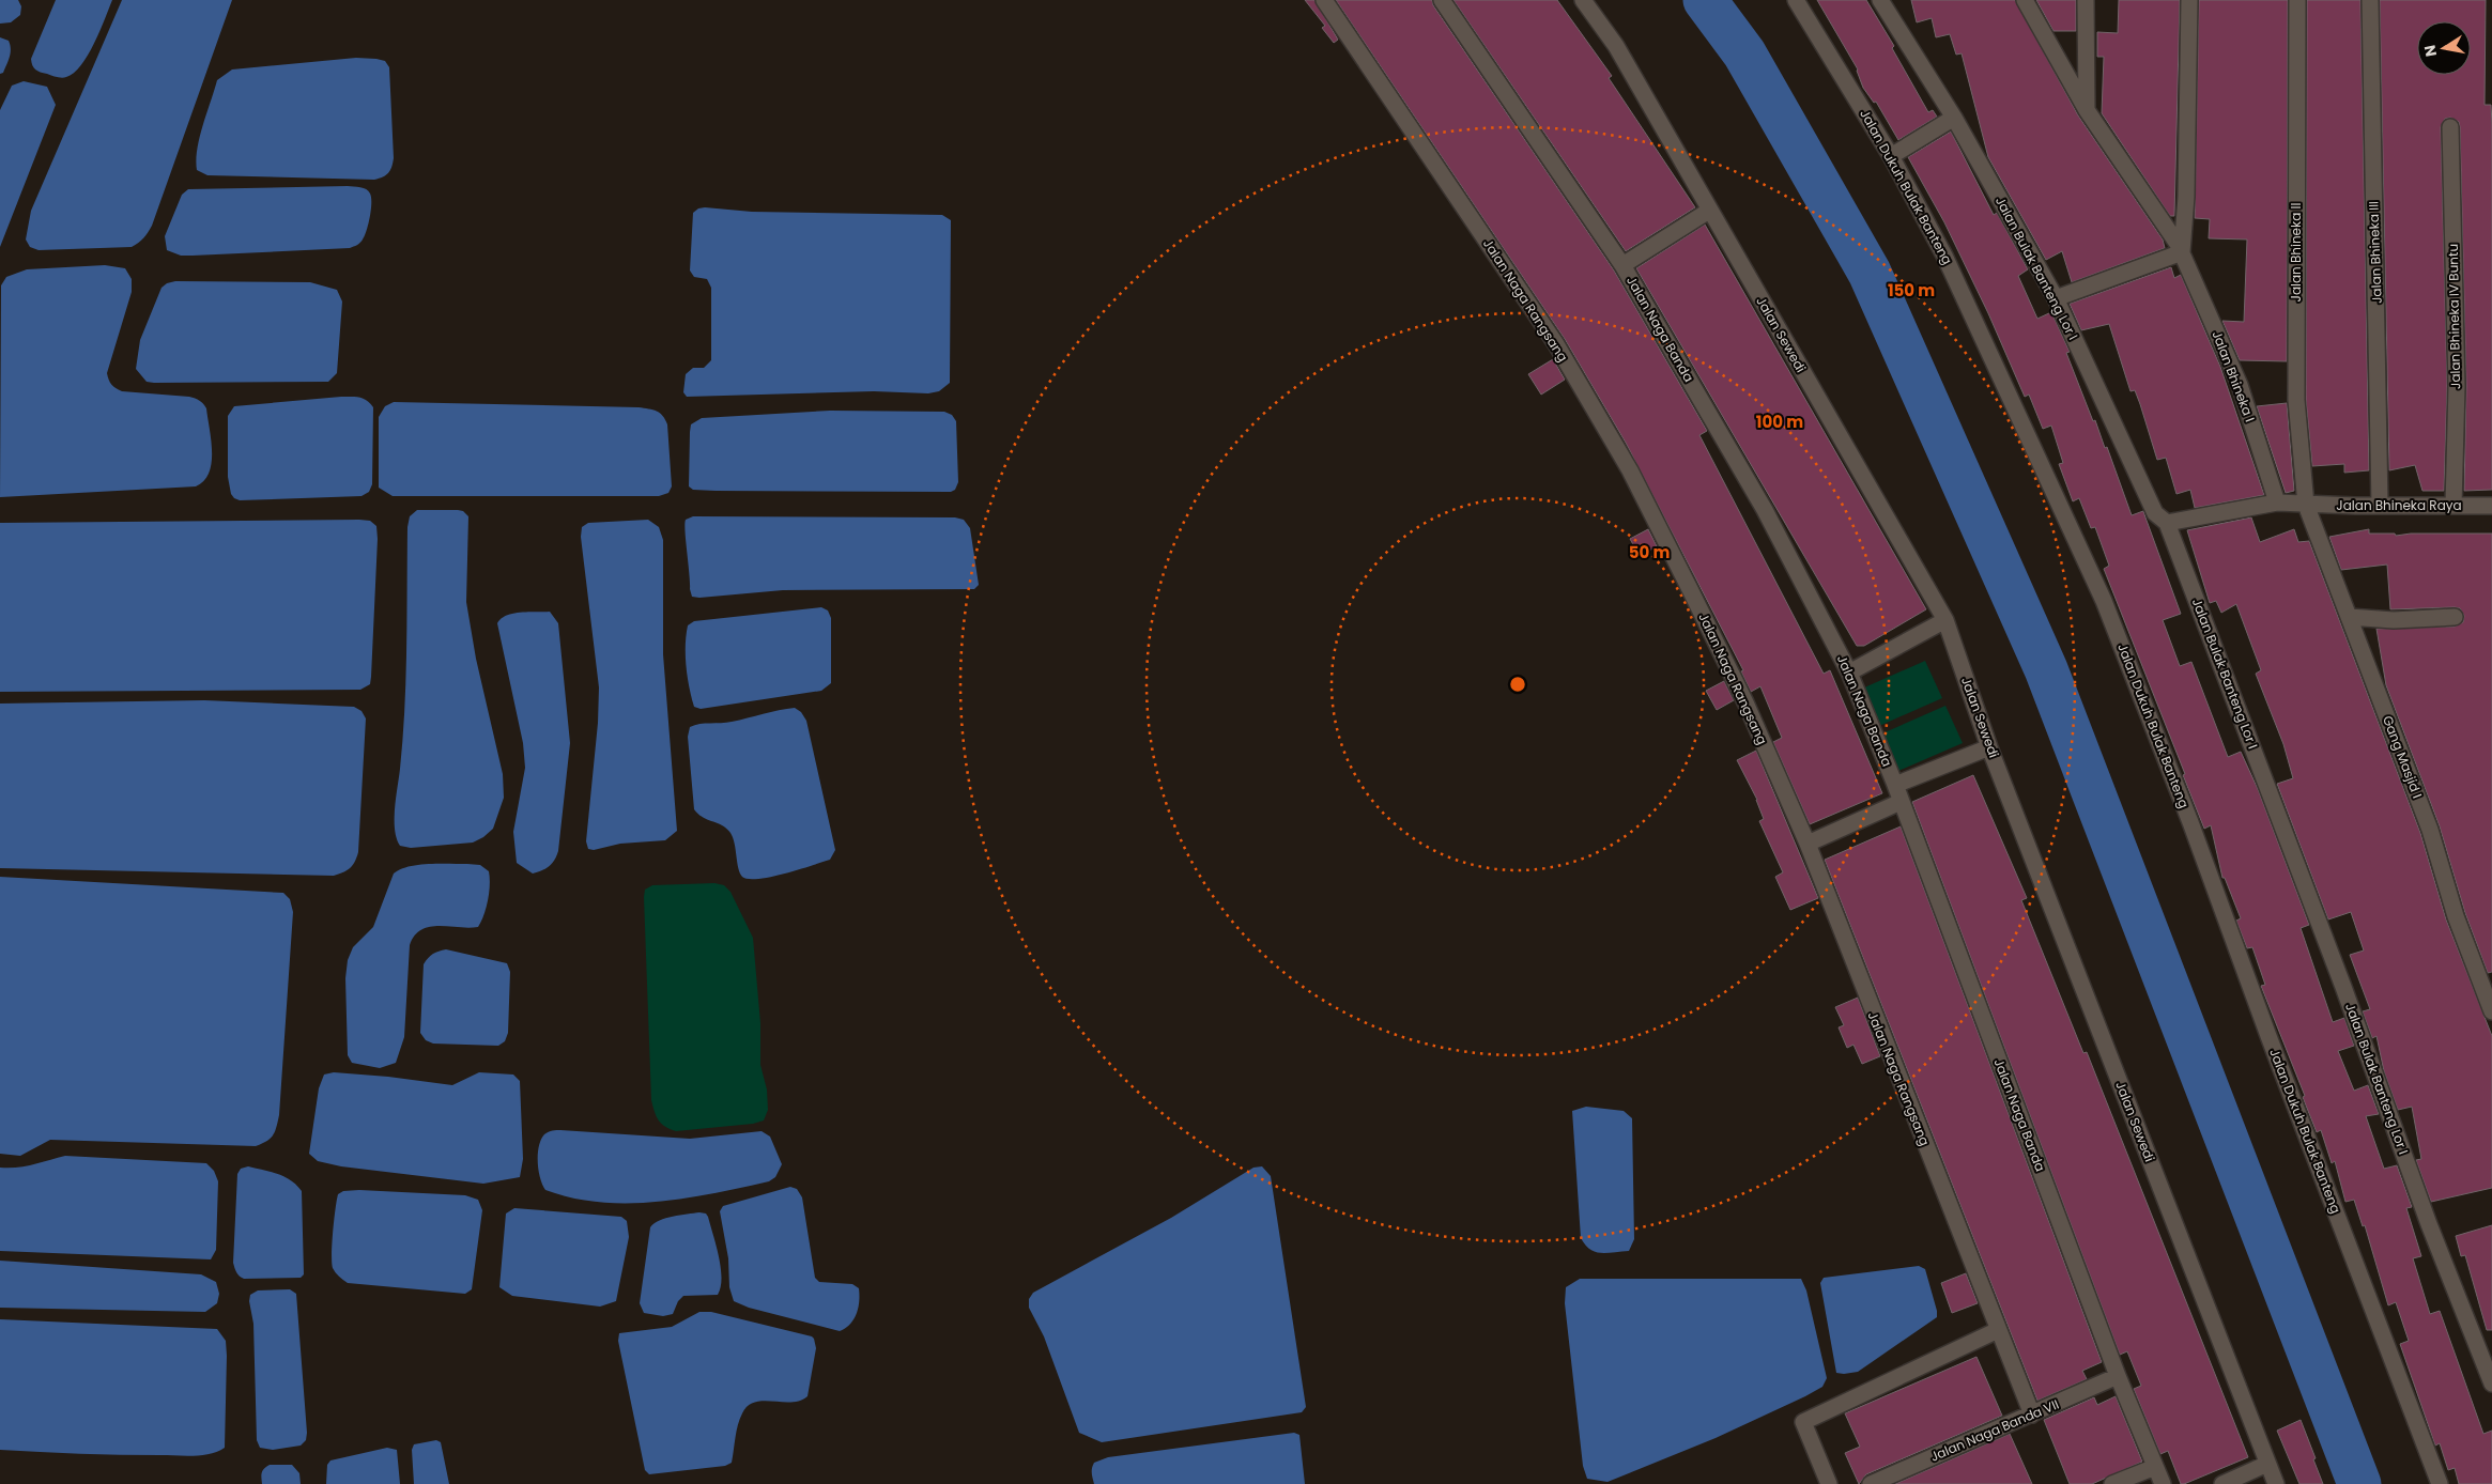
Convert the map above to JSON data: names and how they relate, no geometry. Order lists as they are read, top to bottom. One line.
{"streets":{"street":["Jalan Dukuh Bulak Banteng","Jalan Bhineka II","Jalan Bhineka III","Jalan Bulak Banteng Lor I","Jalan Naga Rangsang","Jalan Bhineka IV Buntu","Jalan Naga Banda","Jalan Sewedi","Jalan Bhineka I","Jalan Bhineka Raya","Gang Masjid I","Jalan Naga Banda VII"]},"crossings":[["Jalan Bhineka II","Jalan Bhineka Raya"],["Jalan Bhineka II","Gang Masjid I"],["Jalan Bhineka III","Jalan Bhineka Raya"],["Jalan Bulak Banteng Lor I","Jalan Bhineka Raya"],["Jalan Naga Rangsang","Jalan Naga Banda VII"],["Jalan Bhineka IV Buntu","Jalan Bhineka Raya"],["Jalan Naga Banda","Jalan Naga Banda VII"],["Jalan Bhineka I","Jalan Bhineka Raya"],["Jalan Bhineka Raya","Gang Masjid I"]],"north":"left","rings":["150 m","100 m","50 m"]}
